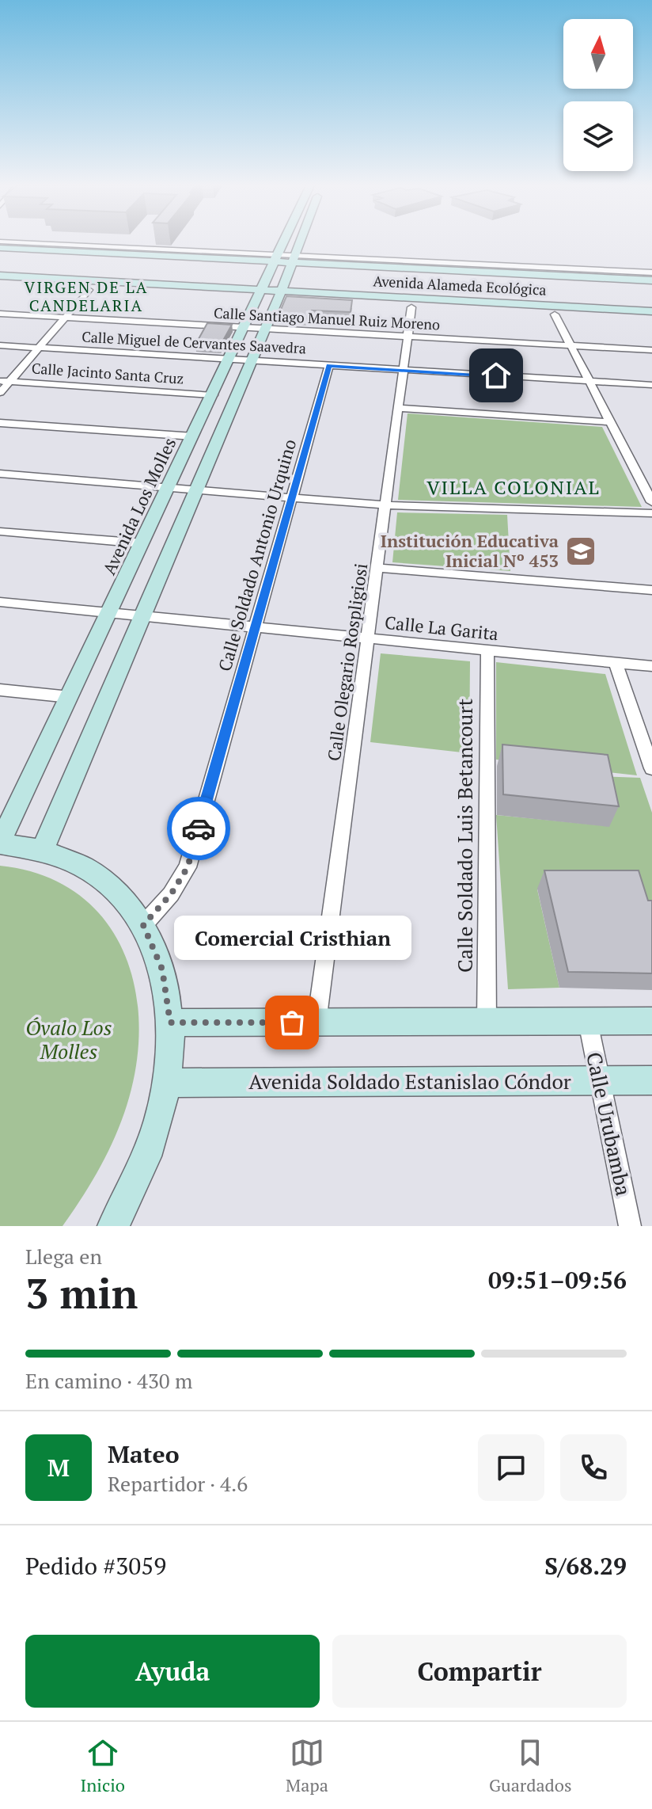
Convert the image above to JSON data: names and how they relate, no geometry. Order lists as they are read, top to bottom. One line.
{"streets":{"street":["Avenida Alameda Ecológica","Calle Santiago Manuel Ruiz Moreno","Calle Miguel de Cervantes Saavedra","Calle Jacinto Santa Cruz","Avenida Los Molles","Calle Soldado Antonio Urquino","Calle La Garita","Calle Olegario Rospligiosi","Calle Soldado Luis Betancourt","Avenida Soldado Estanislao Cóndor","Calle Urubamba"]},"crossings":[["Avenida Alameda Ecológica","Avenida Los Molles"],["Avenida Alameda Ecológica","Calle Olegario Rospligiosi"],["Calle Santiago Manuel Ruiz Moreno","Avenida Los Molles"],["Calle Santiago Manuel Ruiz Moreno","Calle Olegario Rospligiosi"],["Calle Miguel de Cervantes Saavedra","Avenida Los Molles"],["Calle Miguel de Cervantes Saavedra","Calle Soldado Antonio Urquino"],["Calle Miguel de Cervantes Saavedra","Calle Olegario Rospligiosi"],["Calle Jacinto Santa Cruz","Avenida Los Molles"],["Avenida Los Molles","Calle La Garita"],["Calle Soldado Antonio Urquino","Calle La Garita"],["Calle La Garita","Calle Olegario Rospligiosi"],["Calle La Garita","Calle Soldado Luis Betancourt"],["Avenida Soldado Estanislao Cóndor","Calle Urubamba"]],"districts":["VIRGEN DE LA CANDELARIA","VILLA COLONIAL"],"parks":["Óvalo Los Molles"],"places":{"school or university":["Institución Educativa Inicial Nº 453"],"other":["Comercial Cristhian"]},"north":"top","page":{"bubble":"Comercial Cristhian","heading":["3 min","Llega en","09:51–09:56"],"panel":["Mateo","Repartidor · 4.6","Pedido #3059","S/68.29"],"bar":"En camino · 430 m","round":"M","buttons":["Ayuda","Compartir"],"tabs":["Inicio","Mapa","Guardados"]}}
